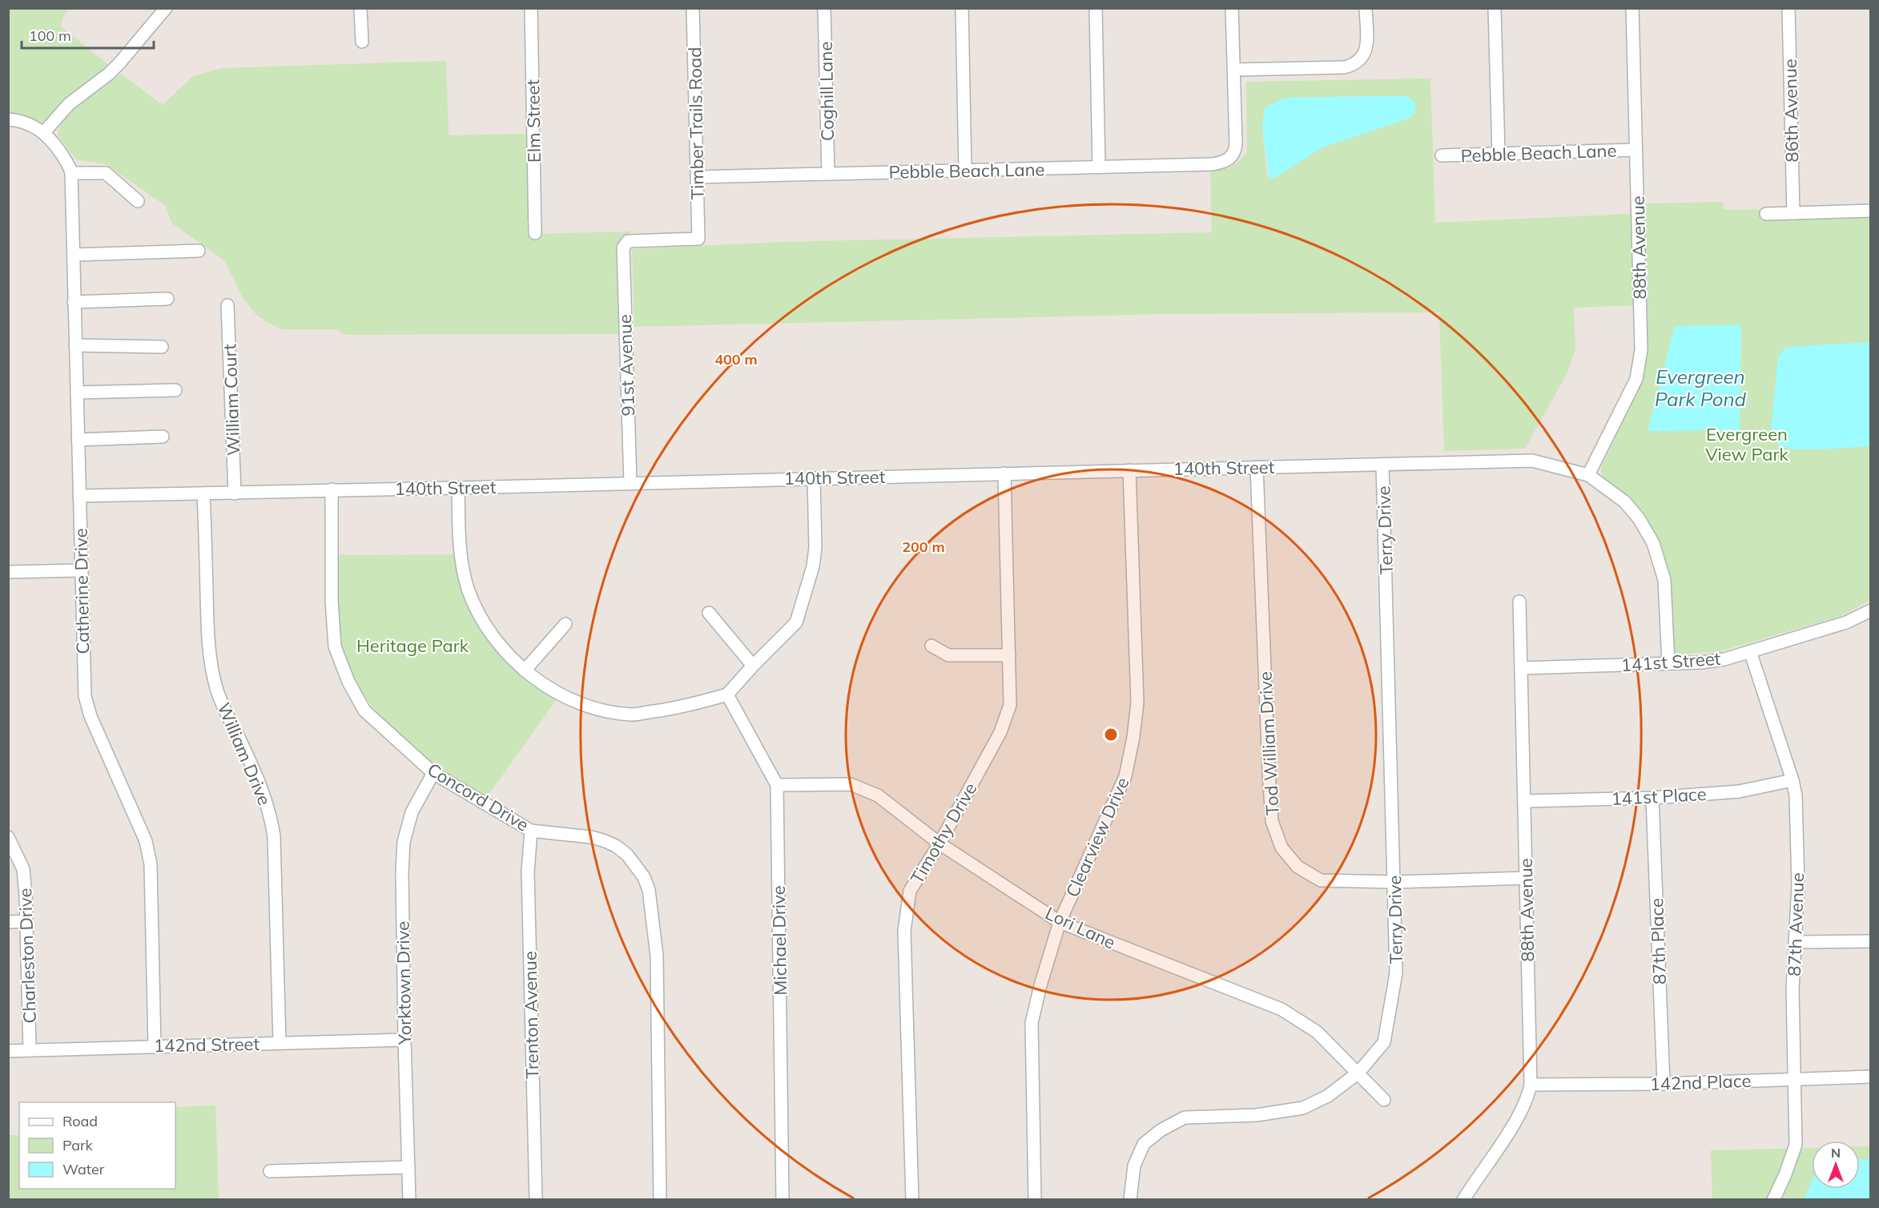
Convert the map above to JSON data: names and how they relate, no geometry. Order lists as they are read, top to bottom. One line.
{"streets":{"street":["Coghill Lane","86th Avenue","Elm Street","Timber Trails Road","Pebble Beach Lane","88th Avenue","91st Avenue","William Court","140th Street","Terry Drive","Catherine Drive","141st Street","Tod William Drive","William Drive","141st Place","Concord Drive","Timothy Drive","Clearview Drive","87th Avenue","Lori Lane","Michael Drive","87th Place","Charleston Drive","Yorktown Drive","Trenton Avenue","142nd Street","142nd Place"]},"crossings":[["Coghill Lane","Pebble Beach Lane"],["Timber Trails Road","Pebble Beach Lane"],["Timber Trails Road","91st Avenue"],["Pebble Beach Lane","88th Avenue"],["88th Avenue","140th Street"],["88th Avenue","141st Street"],["88th Avenue","Tod William Drive"],["88th Avenue","141st Place"],["88th Avenue","142nd Place"],["91st Avenue","140th Street"],["William Court","140th Street"],["140th Street","Terry Drive"],["140th Street","Catherine Drive"],["140th Street","Tod William Drive"],["140th Street","William Drive"],["140th Street","Concord Drive"],["140th Street","Timothy Drive"],["140th Street","Clearview Drive"],["Terry Drive","Tod William Drive"],["Terry Drive","Lori Lane"],["Catherine Drive","142nd Street"],["141st Street","87th Avenue"],["William Drive","142nd Street"],["141st Place","87th Avenue"],["141st Place","87th Place"],["Concord Drive","Yorktown Drive"],["Concord Drive","Trenton Avenue"],["Timothy Drive","Lori Lane"],["Clearview Drive","Lori Lane"],["87th Avenue","142nd Place"],["Lori Lane","Michael Drive"],["87th Place","142nd Place"],["Charleston Drive","142nd Street"],["Yorktown Drive","142nd Street"]],"water":["Evergreen Park Pond"],"parks":["Evergreen View Park","Heritage Park"],"legend":["Road","Park","Water"],"scale_bar":"100 m","north":"top","rings":["400 m","200 m"]}
